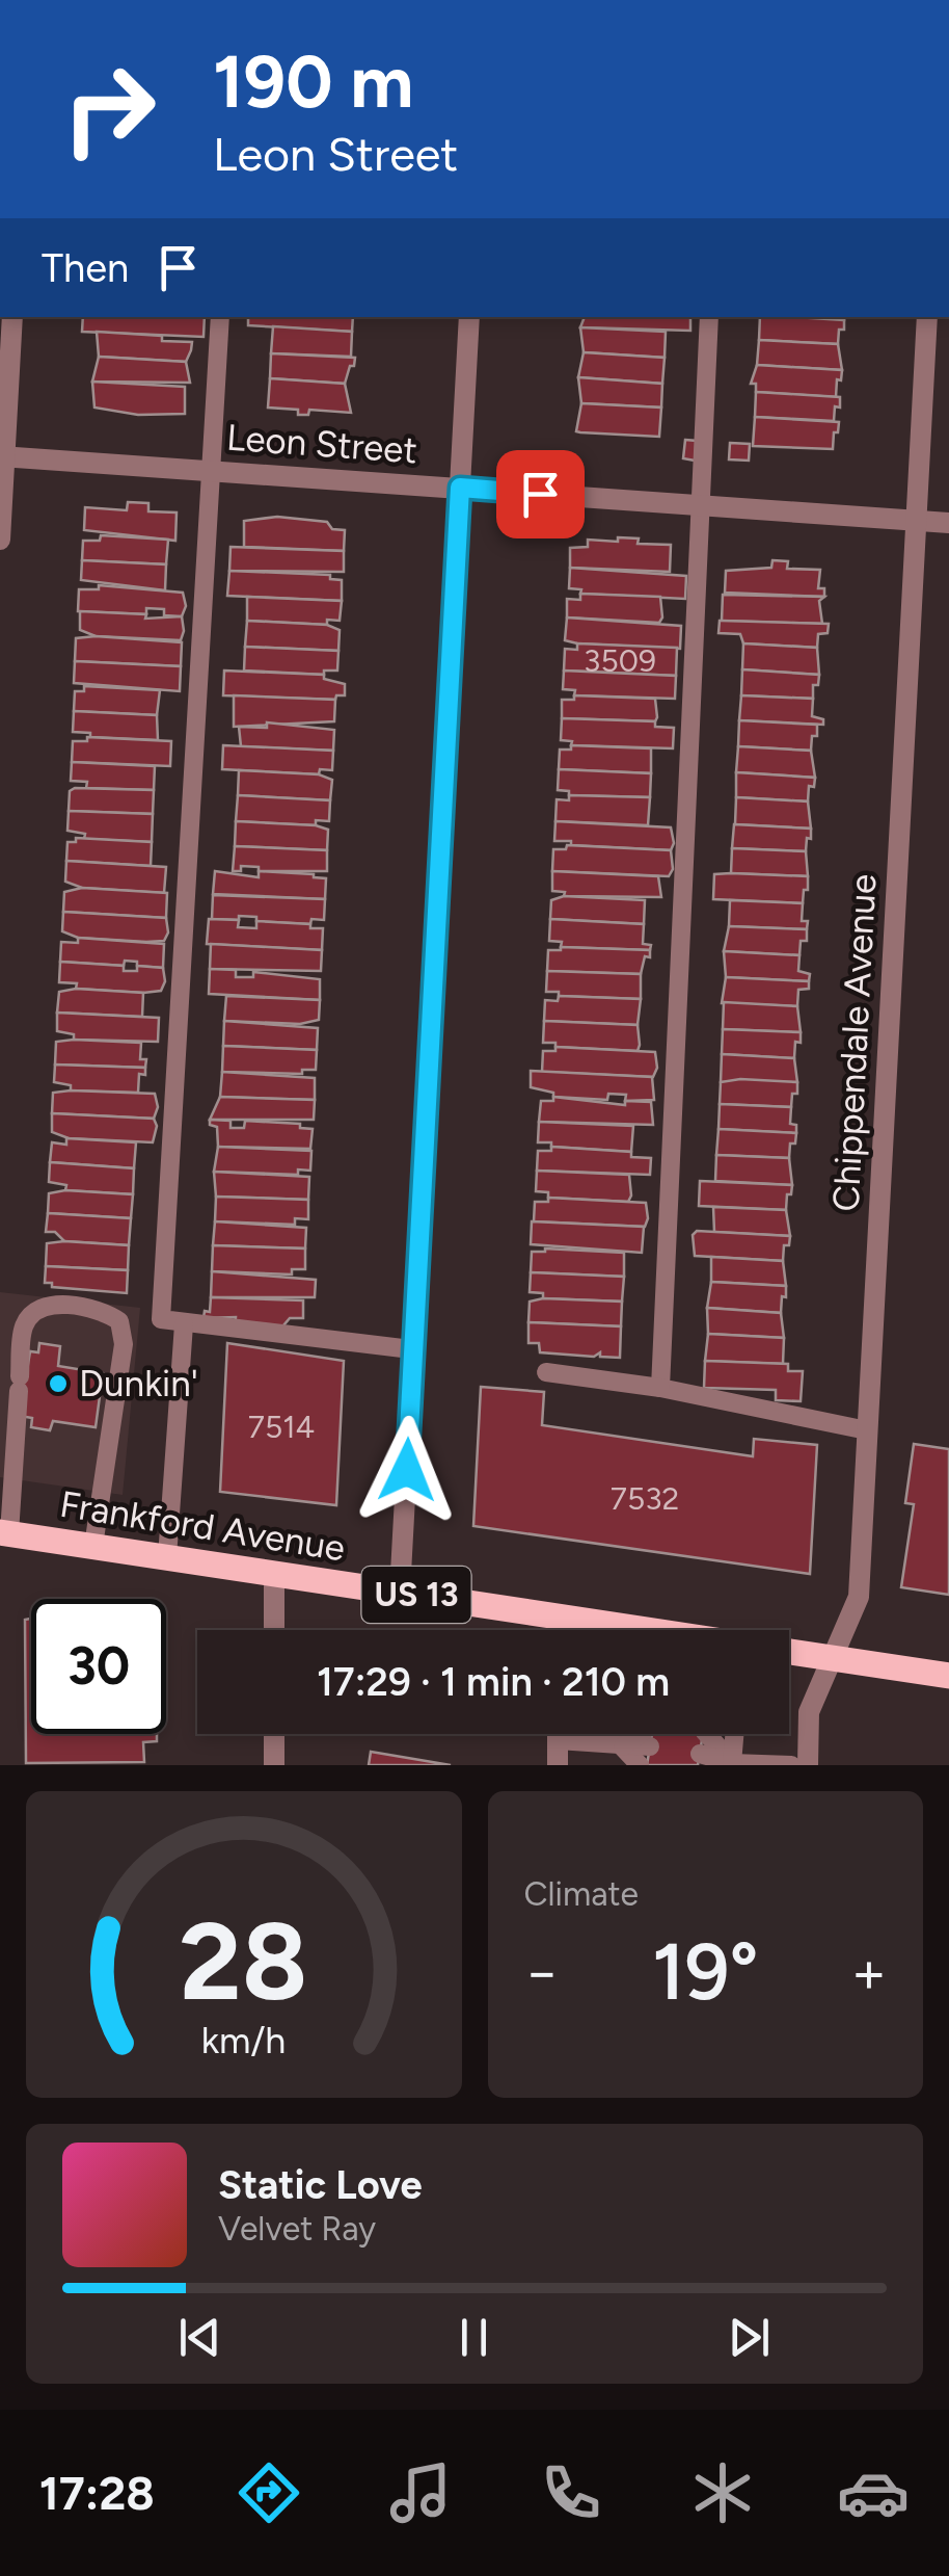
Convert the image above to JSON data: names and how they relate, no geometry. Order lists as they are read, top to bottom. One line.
{"streets":{"main road":["Frankford Avenue","US 13"],"street":["Leon Street","Chippendale Avenue"]},"crossings":[["Leon Street","Chippendale Avenue"],["Chippendale Avenue","Frankford Avenue"]],"places":["Dunkin'"],"house_numbers":["3509","7514","7532"],"page":{"turn":["190 m","Leon Street"],"then":"Then","limit":"30","trip":"17:29 · 1 min · 210 m","tile":"Climate","heat":["−","19°","+"],"song":["Static Love","Velvet Ray"],"tabs":"17:28","gauge":["28","km/h"]}}
